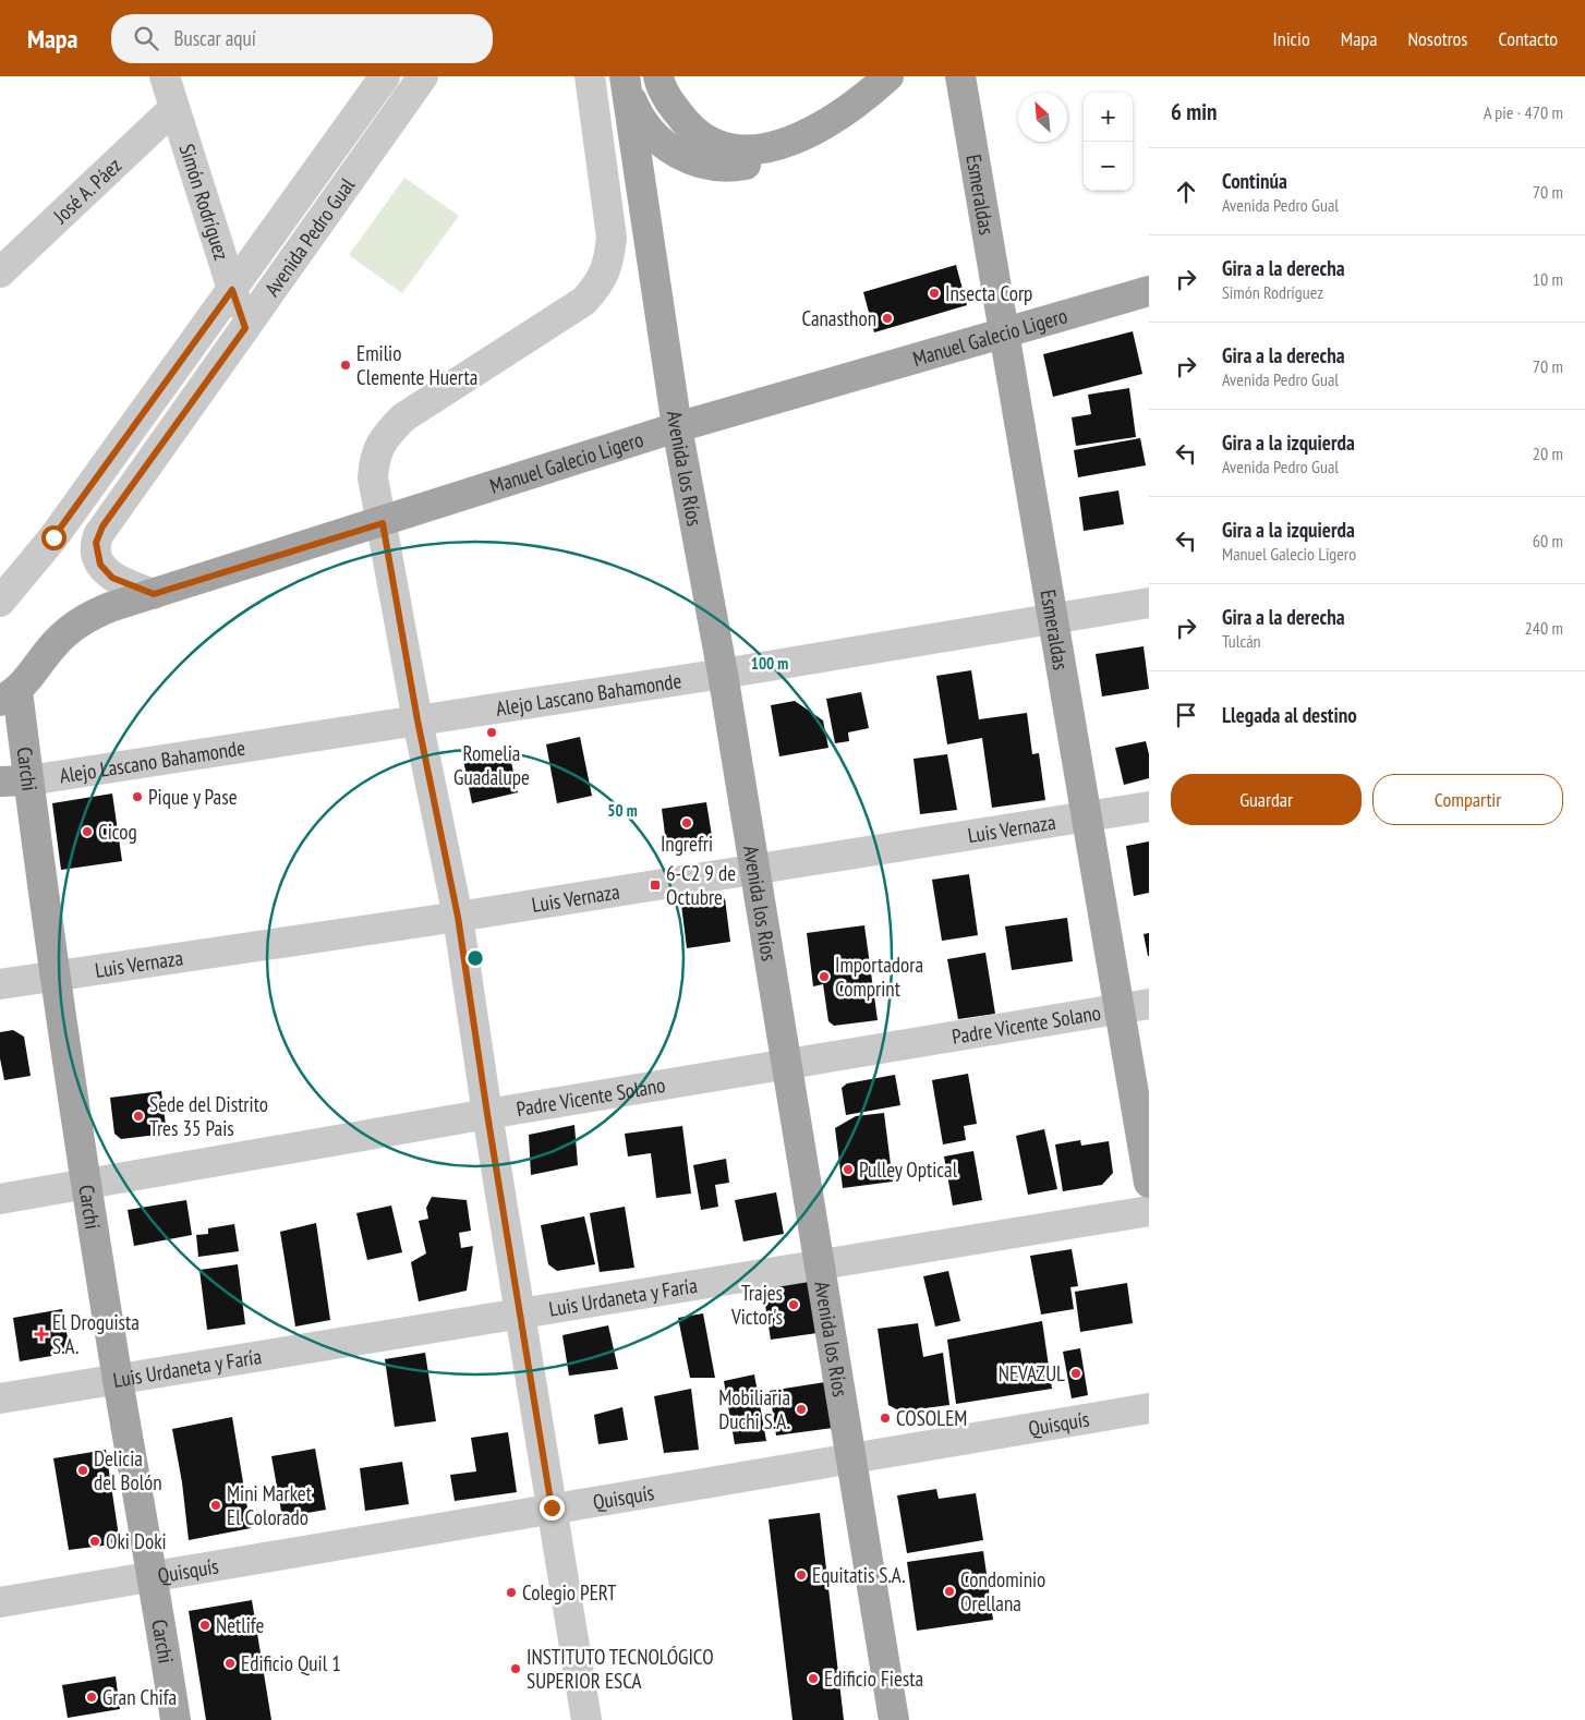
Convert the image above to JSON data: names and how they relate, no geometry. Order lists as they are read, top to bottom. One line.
{"streets":{"main road":["Esmeraldas","Manuel Galecio Ligero","Avenida los Ríos","Carchi"],"street":["José A. Páez","Simón Rodríguez","Avenida Pedro Gual","Alejo Lascano Bahamonde","Luis Vernaza","Padre Vicente Solano","Luis Urdaneta y Faría","Quisquís"]},"crossings":[["José A. Páez","Simón Rodríguez"],["Esmeraldas","Manuel Galecio Ligero"],["Esmeraldas","Alejo Lascano Bahamonde"],["Esmeraldas","Luis Vernaza"],["Esmeraldas","Padre Vicente Solano"],["Simón Rodríguez","Avenida Pedro Gual"],["Avenida Pedro Gual","Manuel Galecio Ligero"],["Manuel Galecio Ligero","Avenida los Ríos"],["Manuel Galecio Ligero","Carchi"],["Avenida los Ríos","Alejo Lascano Bahamonde"],["Avenida los Ríos","Luis Vernaza"],["Avenida los Ríos","Padre Vicente Solano"],["Avenida los Ríos","Luis Urdaneta y Faría"],["Avenida los Ríos","Quisquís"],["Alejo Lascano Bahamonde","Carchi"],["Carchi","Luis Vernaza"],["Carchi","Padre Vicente Solano"],["Carchi","Luis Urdaneta y Faría"],["Carchi","Quisquís"]],"places":{"other":["Insecta Corp","Canasthon","Emilio Clemente Huerta","Romelia Guadalupe","Pique y Pase","Ingrefri","Cicog","Importadora Comprint","Sede del Distrito Tres 35 Pais","Pulley Optical","Trajes Victor's","NEVAZUL","Mobiliaria Duchi S.A.","COSOLEM","Delicia del Bolón","Mini Market El Colorado","Oki Doki","Equitatis S.A.","Condominio Orellana","Colegio PERT","Netlife","Edificio Quil 1","INSTITUTO TECNOLÓGICO SUPERIOR ESCA","Edificio Fiesta","Gran Chifa"],"transit":["6-C2 9 de Octubre"],"health":["El Droguista S.A."]},"north":"top left","page":{"header":"Mapa","search":"Buscar aquí","nav":["Inicio","Mapa","Nosotros","Contacto"],"heading":["6 min","A pie · 470 m"],"map_buttons":["+","−"],"list":[["Continúa","Avenida Pedro Gual","70 m"],["Gira a la derecha","Simón Rodríguez","10 m"],["Gira a la derecha","Avenida Pedro Gual","70 m"],["Gira a la izquierda","Avenida Pedro Gual","20 m"],["Gira a la izquierda","Manuel Galecio Ligero","60 m"],["Gira a la derecha","Tulcán","240 m"],"Llegada al destino"],"buttons":["Guardar","Compartir"]},"rings":["100 m","50 m"]}
